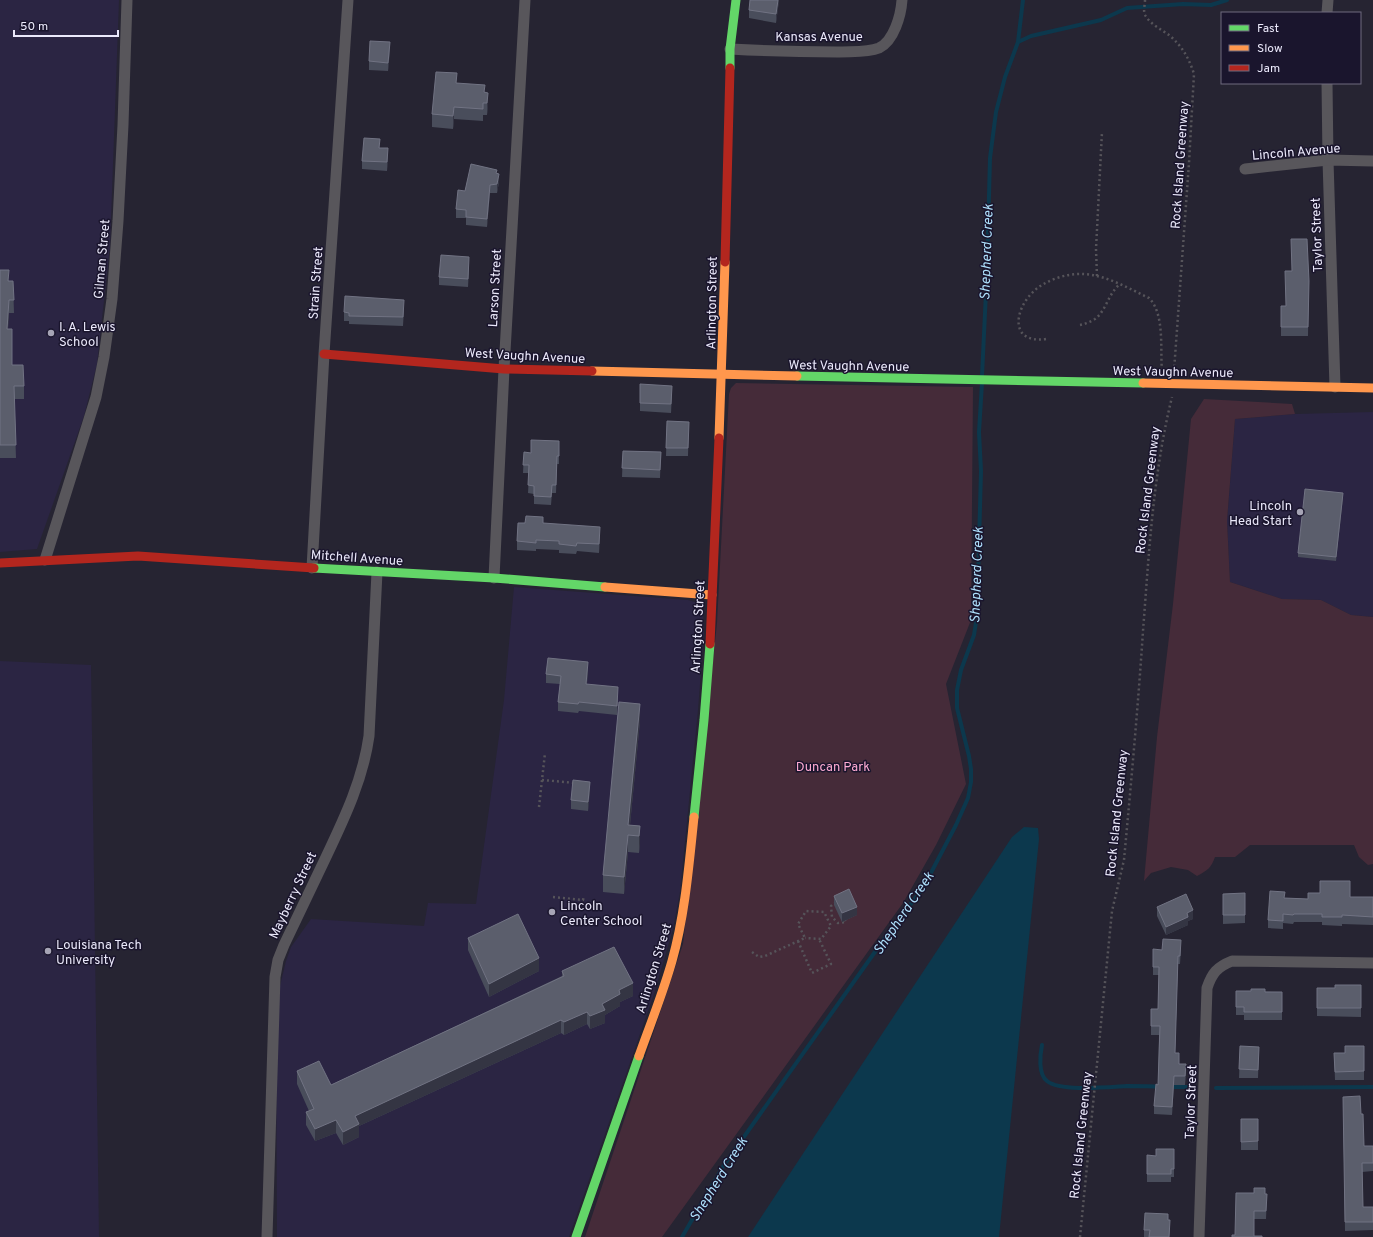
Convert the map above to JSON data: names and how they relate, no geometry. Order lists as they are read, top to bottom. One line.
{"streets":{"street":["Kansas Avenue","Lincoln Avenue","Taylor Street","Gilman Street","Strain Street","Larson Street","Arlington Street","West Vaughn Avenue","Mitchell Avenue","Mayberry Street"],"path":["Rock Island Greenway"]},"crossings":[["Kansas Avenue","Arlington Street"],["Lincoln Avenue","Taylor Street"],["Taylor Street","West Vaughn Avenue"],["Gilman Street","Mitchell Avenue"],["Strain Street","West Vaughn Avenue"],["Strain Street","Mitchell Avenue"],["Larson Street","West Vaughn Avenue"],["Larson Street","Mitchell Avenue"],["Arlington Street","West Vaughn Avenue"],["Arlington Street","Mitchell Avenue"],["Mitchell Avenue","Mayberry Street"]],"water":["Shepherd Creek"],"parks":["Duncan Park"],"places":["I. A. Lewis School","Lincoln Head Start","Lincoln Center School","Louisiana Tech University"],"legend":["Fast","Slow","Jam"],"scale_bar":"50 m"}
